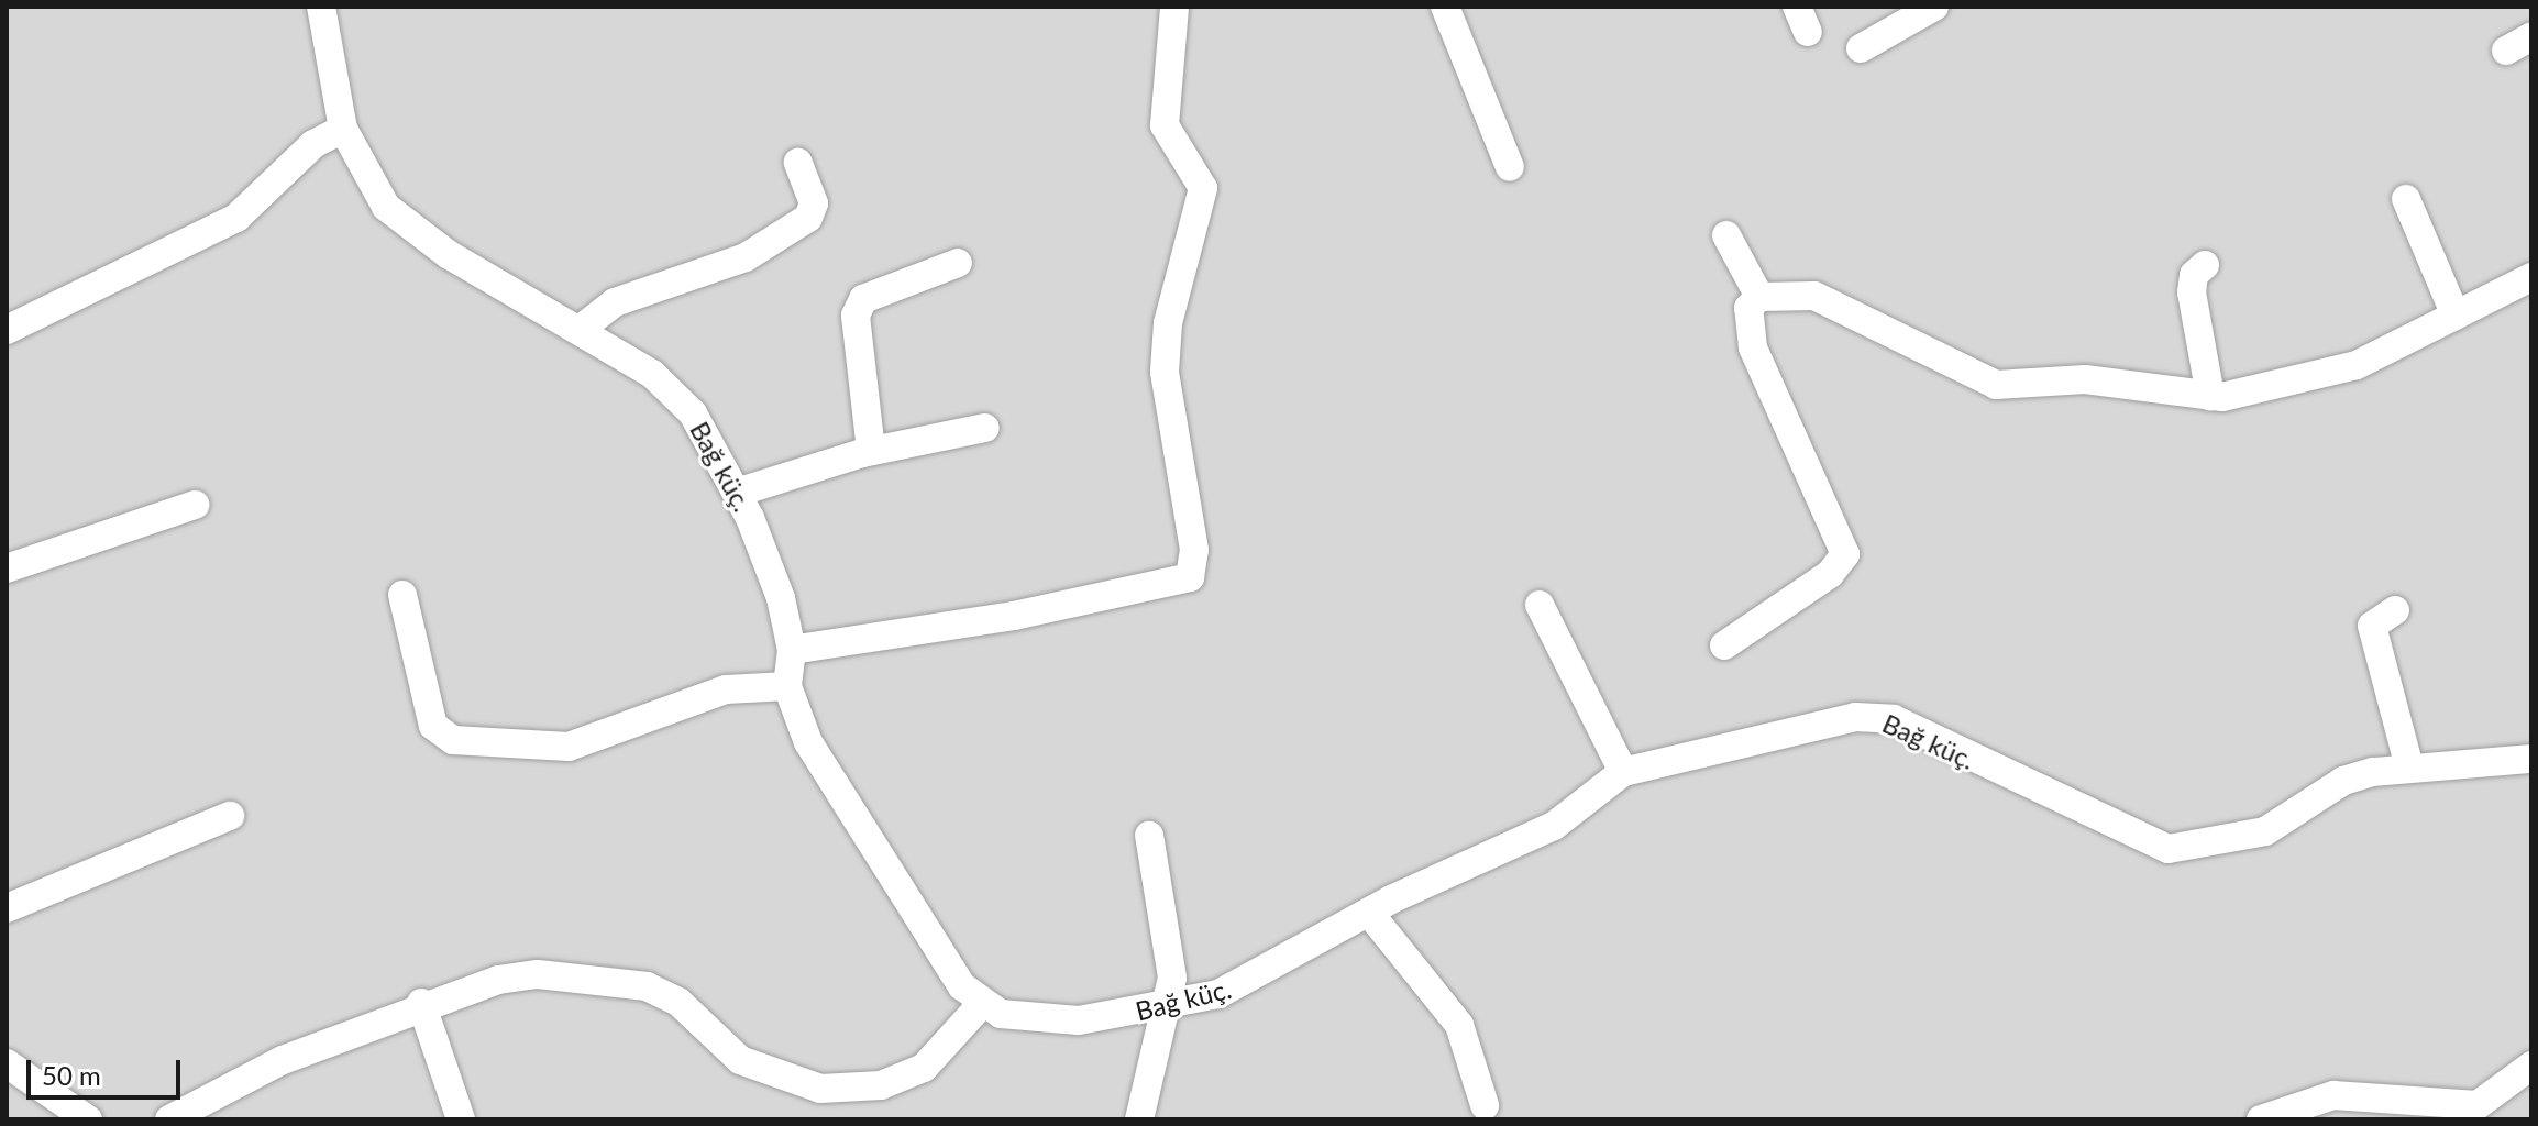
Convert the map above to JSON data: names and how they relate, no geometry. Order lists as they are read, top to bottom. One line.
{"streets":{"street":["Bağ küç."]},"scale_bar":"50 m"}
